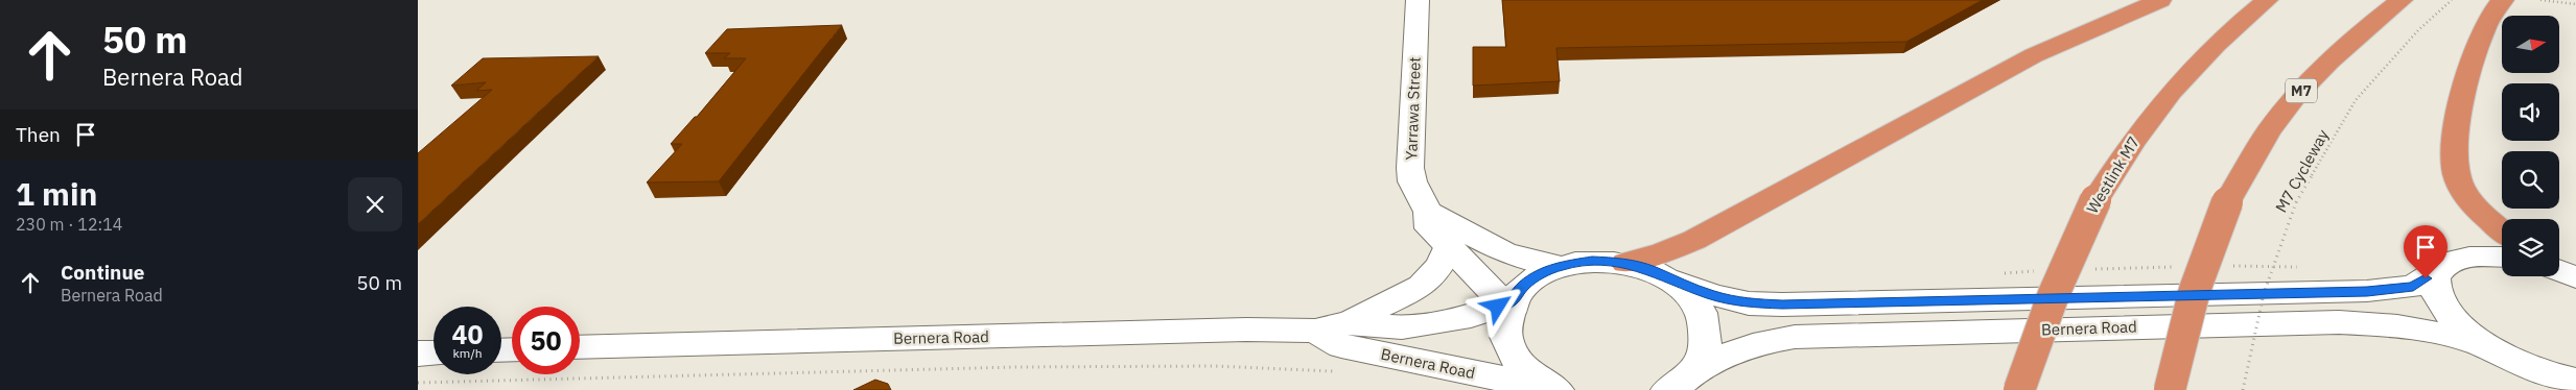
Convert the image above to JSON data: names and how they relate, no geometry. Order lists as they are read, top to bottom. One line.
{"streets":{"highway":["M7","Westlink M7"],"main road":["Yarrawa Street","Bernera Road"],"path":["M7 Cycleway"]},"crossings":[["Yarrawa Street","Bernera Road"]],"north":"right","page":{"turn":["50 m","Bernera Road"],"then":"Then","heading":["1 min","230 m · 12:14"],"list":[{"name":"Continue","note":"Bernera Road","value":"50 m"}],"speed":"40 km/h","limit":"50"}}
